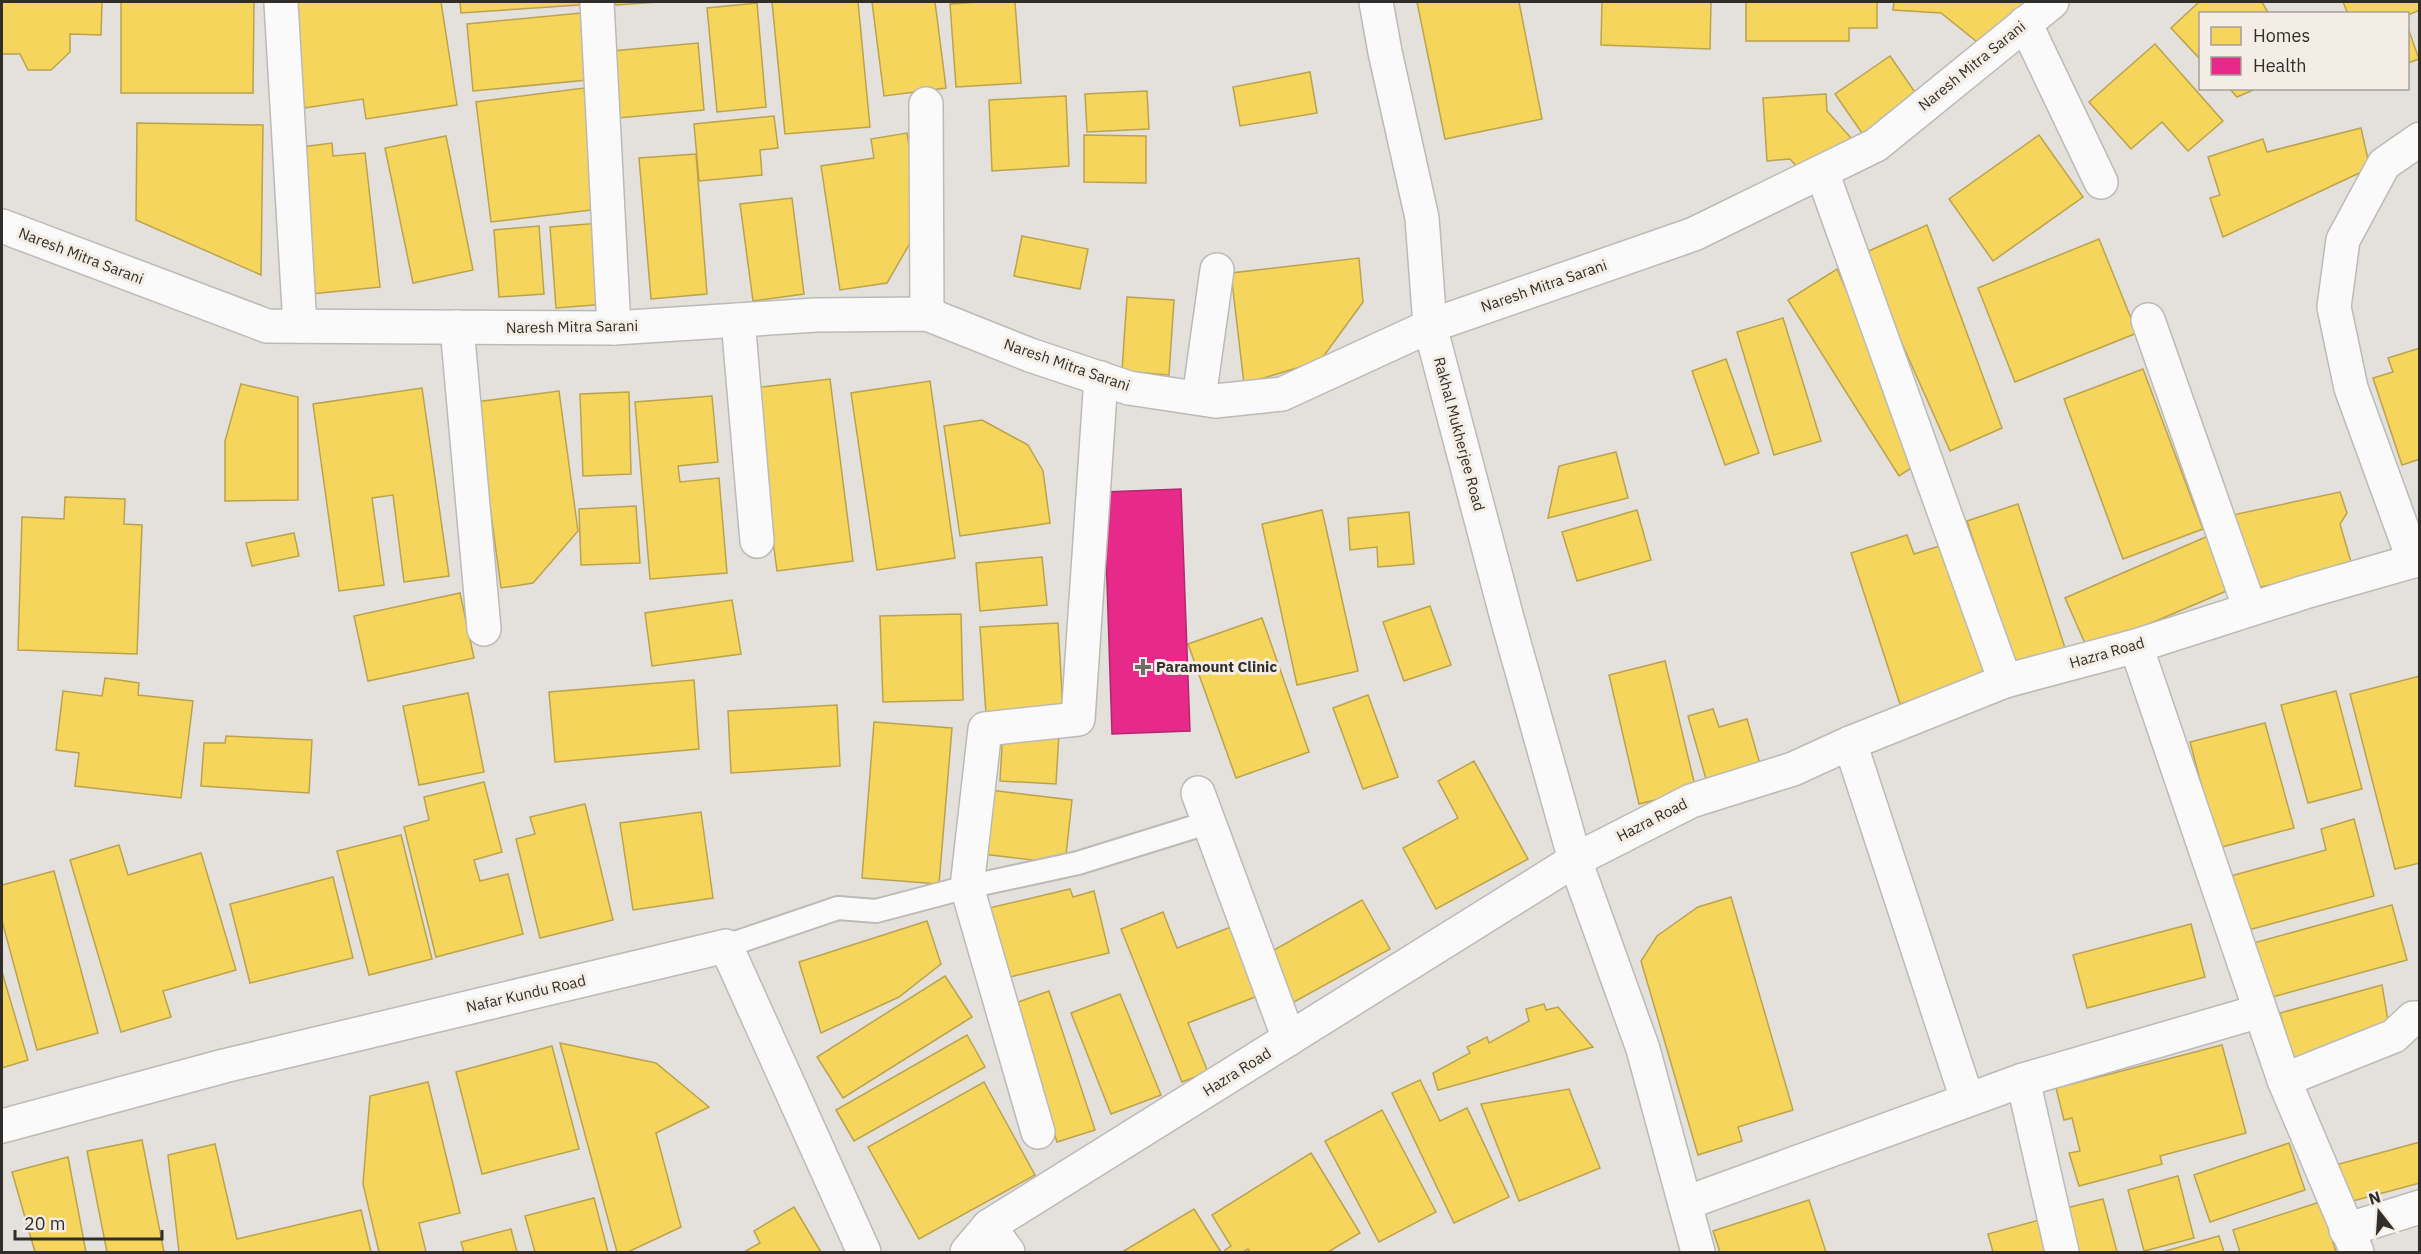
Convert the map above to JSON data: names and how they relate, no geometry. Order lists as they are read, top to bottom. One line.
{"streets":{"street":["Naresh Mitra Sarani","Rakhal Mukherjee Road","Hazra Road","Nafar Kundu Road"]},"crossings":[["Naresh Mitra Sarani","Rakhal Mukherjee Road"],["Rakhal Mukherjee Road","Hazra Road"]],"places":{"health":["Paramount Clinic"]},"legend":["Homes","Health"],"scale_bar":"20 m","north":"top"}
